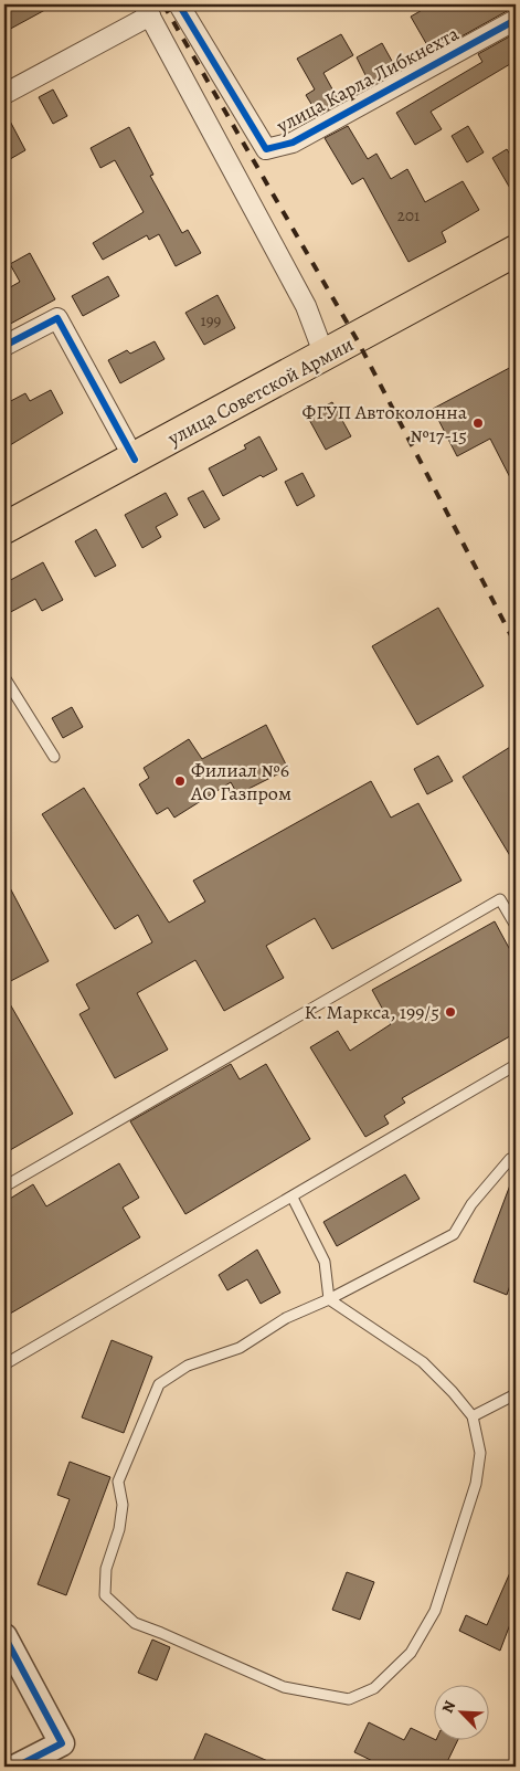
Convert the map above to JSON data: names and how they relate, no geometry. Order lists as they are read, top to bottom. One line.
{"streets":{"main road":["улица Советской Армии"],"street":["улица Карла Либкнехта"]},"places":["ФГУП Автоколонна №17-15","Филиал №6 АО Газпром","К. Маркса, 199/5"],"house_numbers":["201","199"],"north":"top left"}
